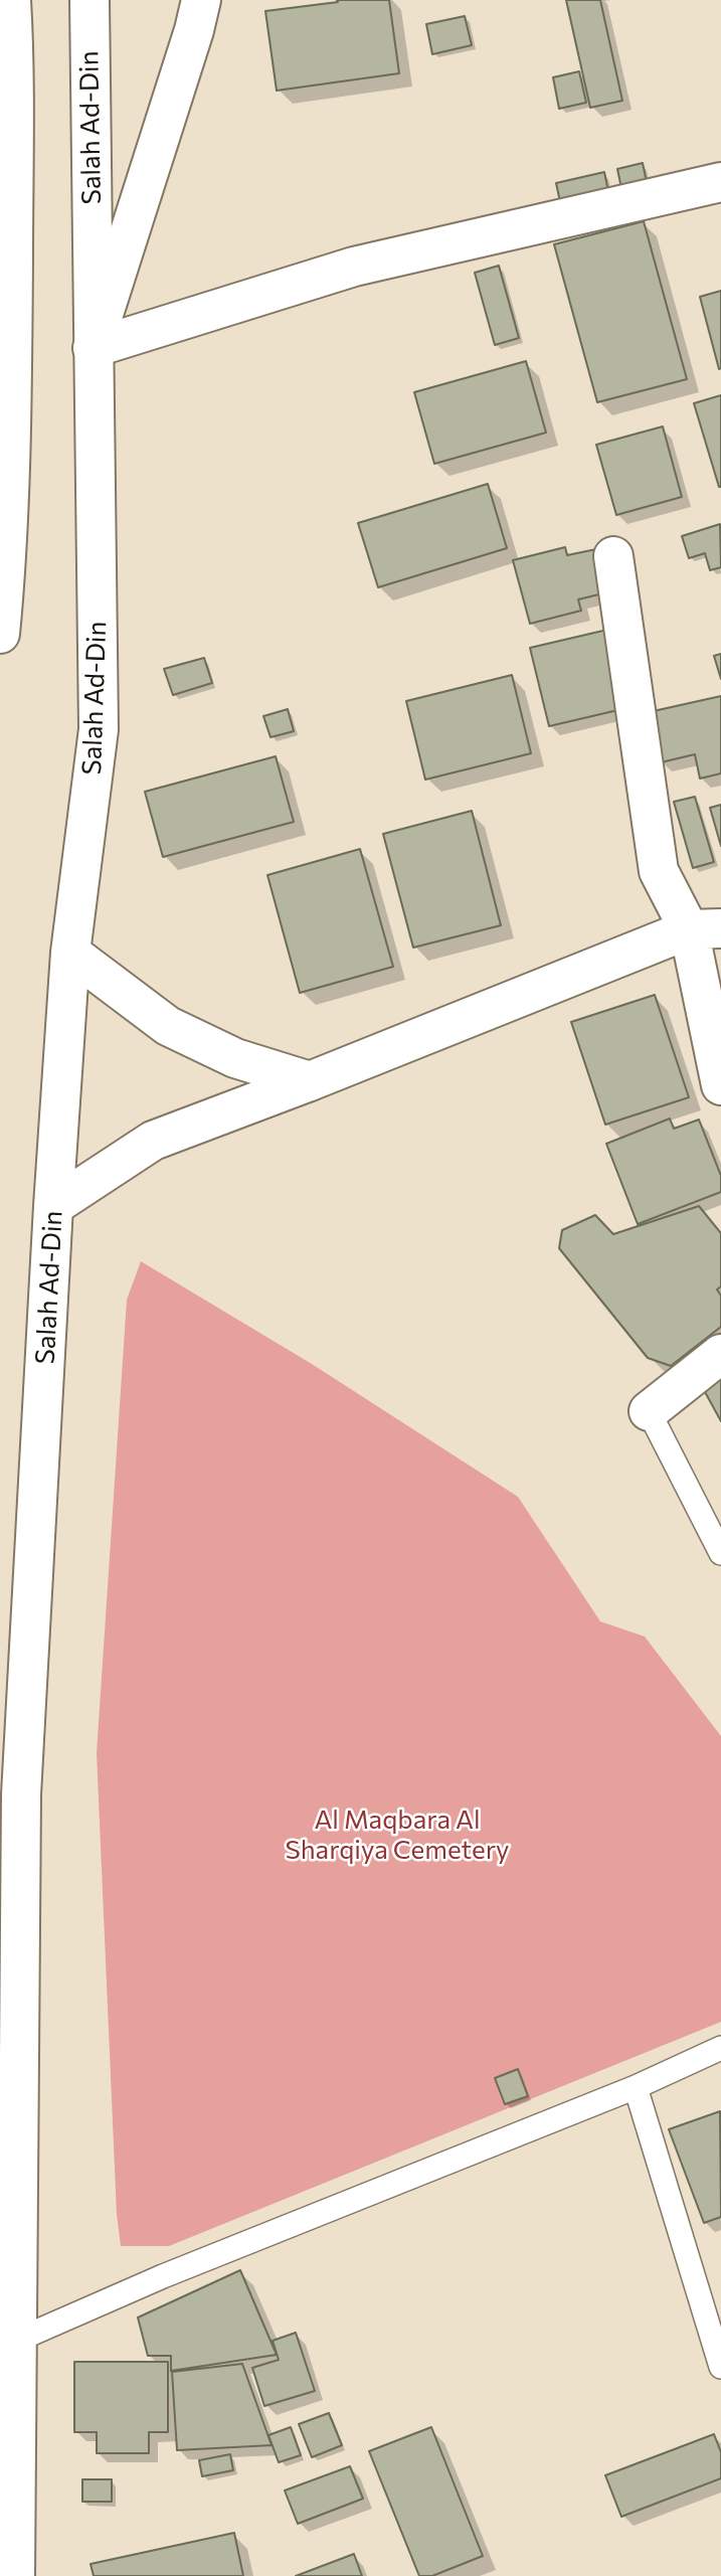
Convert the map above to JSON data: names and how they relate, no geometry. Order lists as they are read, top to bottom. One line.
{"streets":{"main road":["Salah Ad-Din"]},"parks":["Al Maqbara Al Sharqiya Cemetery"]}
